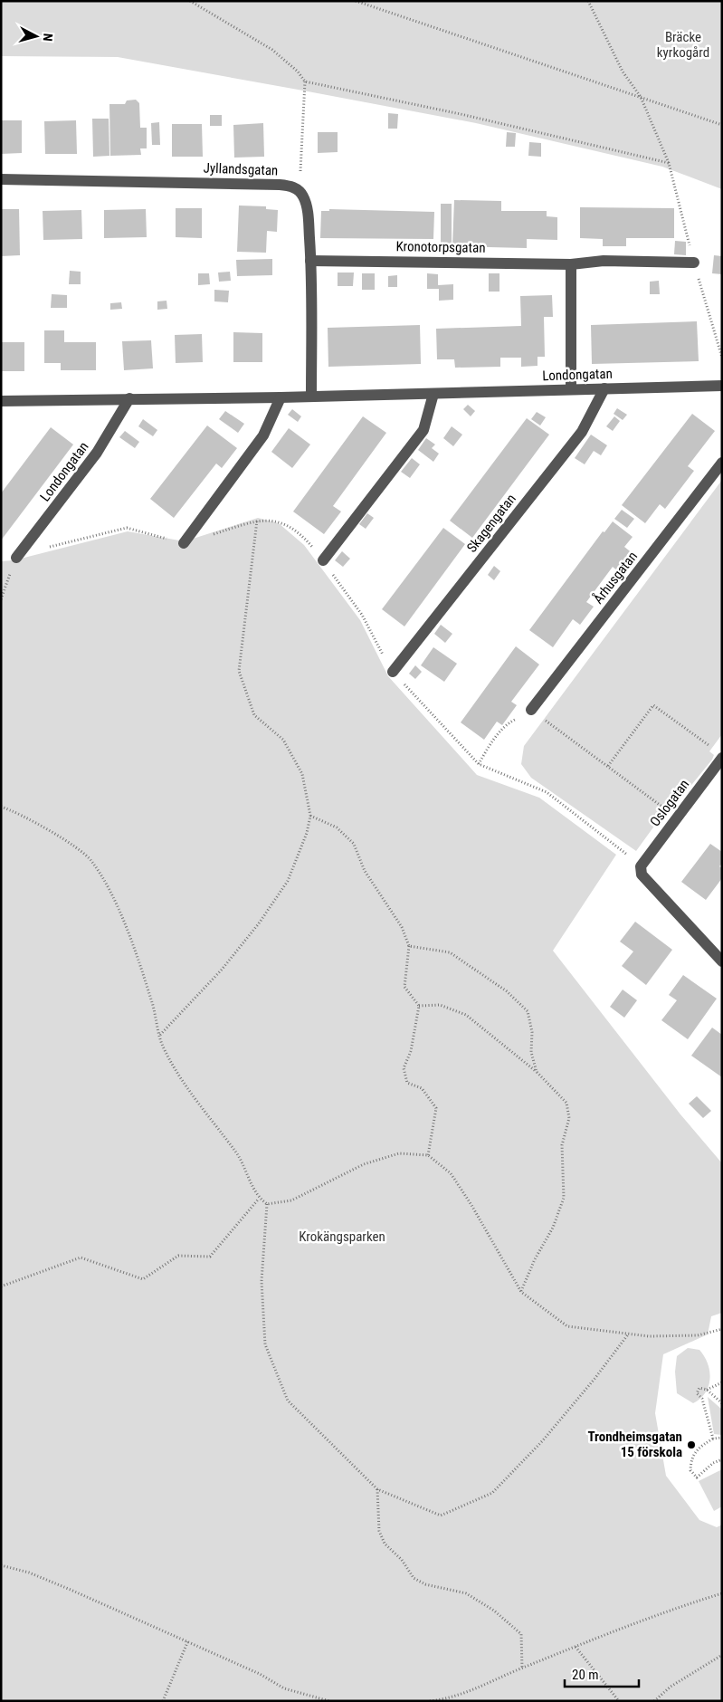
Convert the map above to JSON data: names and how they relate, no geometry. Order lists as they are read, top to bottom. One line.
{"streets":{"street":["Jyllandsgatan","Kronotorpsgatan","Londongatan","Skagengatan","Århusgatan","Oslogatan"]},"crossings":[["Londongatan","Skagengatan"]],"parks":["Bräcke kyrkogård","Krokängsparken"],"places":["Trondheimsgatan 15 förskola"],"scale_bar":"20 m","north":"right"}
